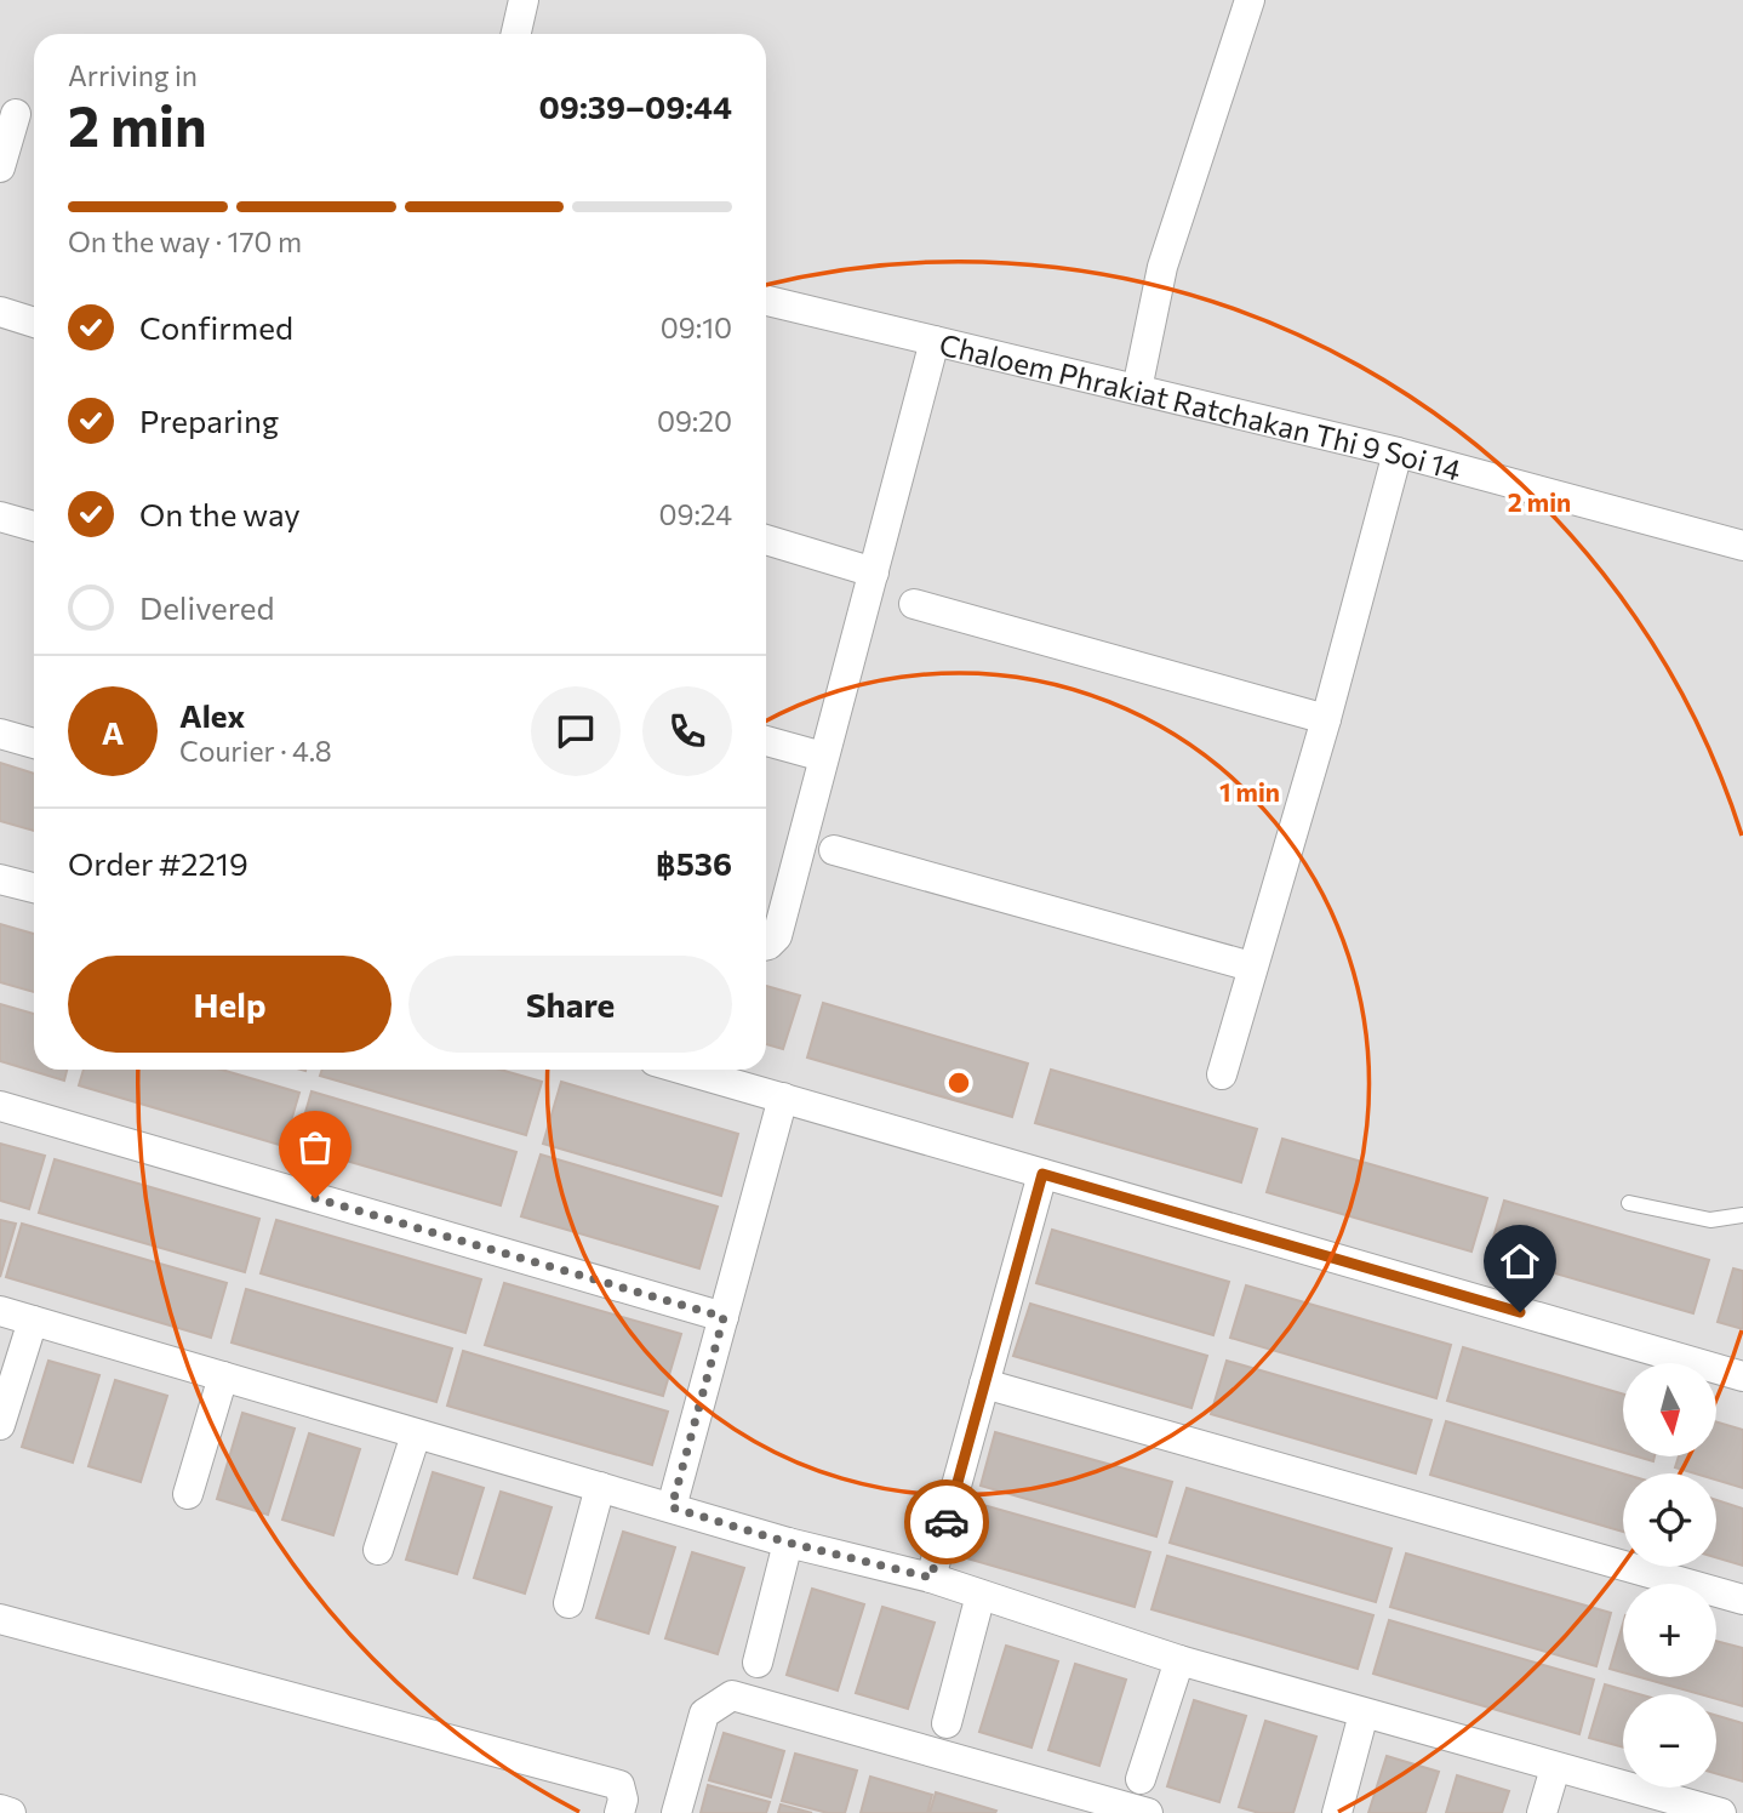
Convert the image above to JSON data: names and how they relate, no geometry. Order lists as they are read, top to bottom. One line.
{"streets":{"street":["Chaloem Phrakiat Ratchakan Thi 9 Soi 14"]},"north":"bottom","page":{"heading":["2 min","Arriving in","09:39–09:44"],"panel":["Alex","Courier · 4.8","Order #2219","฿536"],"bar":"On the way · 170 m","list":[["Confirmed","09:10"],["Preparing","09:20"],["On the way","09:24"],"Delivered"],"round":"A","buttons":["Help","Share"],"map_buttons":["+","−"]},"rings":["2 min","1 min"]}
